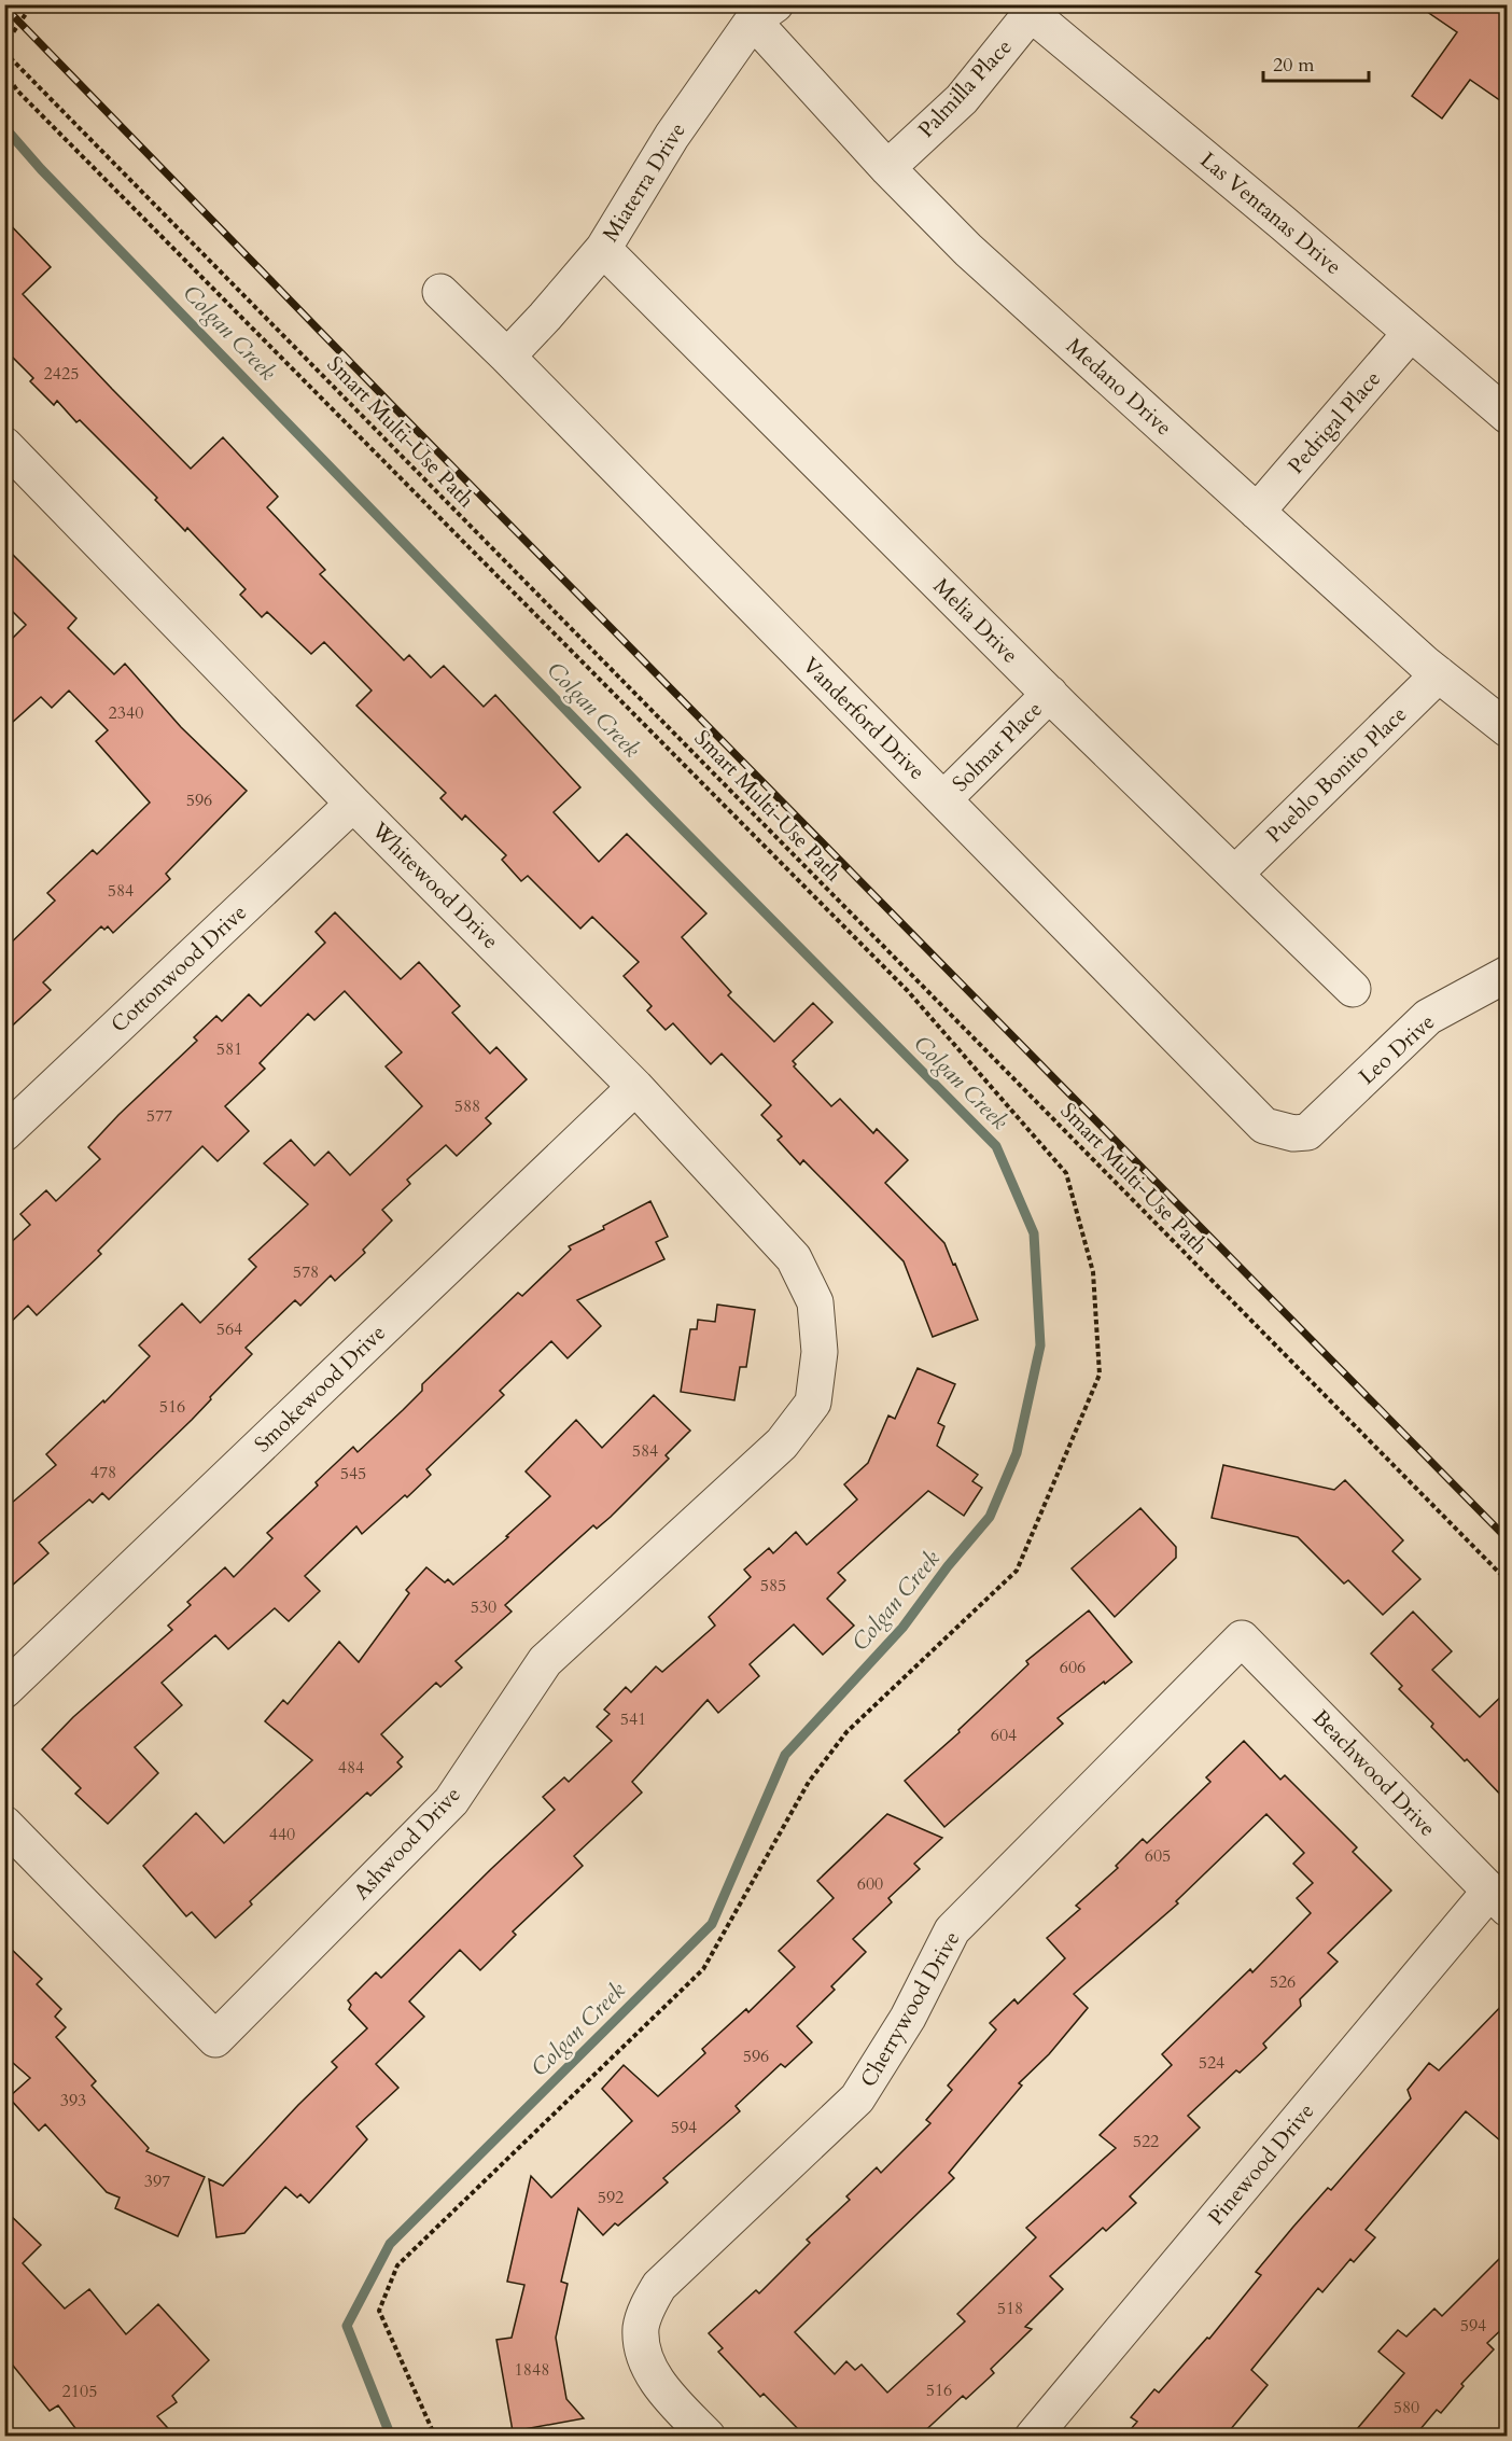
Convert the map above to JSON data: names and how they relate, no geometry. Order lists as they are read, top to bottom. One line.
{"streets":{"street":["Palmilla Place","Miaterra Drive","Las Ventanas Drive","Medano Drive","Pedrigal Place","Melia Drive","Vanderford Drive","Solmar Place","Pueblo Bonito Place","Whitewood Drive","Cottonwood Drive","Leo Drive","Smokewood Drive","Beachwood Drive","Ashwood Drive","Cherrywood Drive","Pinewood Drive"],"path":["Smart Multi-Use Path"]},"crossings":[["Palmilla Place","Las Ventanas Drive"],["Palmilla Place","Medano Drive"],["Miaterra Drive","Medano Drive"],["Miaterra Drive","Melia Drive"],["Miaterra Drive","Vanderford Drive"],["Las Ventanas Drive","Pedrigal Place"],["Medano Drive","Pedrigal Place"],["Medano Drive","Pueblo Bonito Place"],["Melia Drive","Solmar Place"],["Melia Drive","Pueblo Bonito Place"],["Vanderford Drive","Solmar Place"],["Vanderford Drive","Leo Drive"],["Whitewood Drive","Cottonwood Drive"],["Whitewood Drive","Smokewood Drive"],["Whitewood Drive","Ashwood Drive"],["Beachwood Drive","Cherrywood Drive"],["Beachwood Drive","Pinewood Drive"]],"water":["Colgan Creek"],"house_numbers":["2425","2340","596","584","581","588","577","578","564","516","584","478","545","585","530","606","541","604","484","440","605","600","526","596","524","393","594","522","397","592","518","594","1848","516","2105","580"],"scale_bar":"20 m"}
